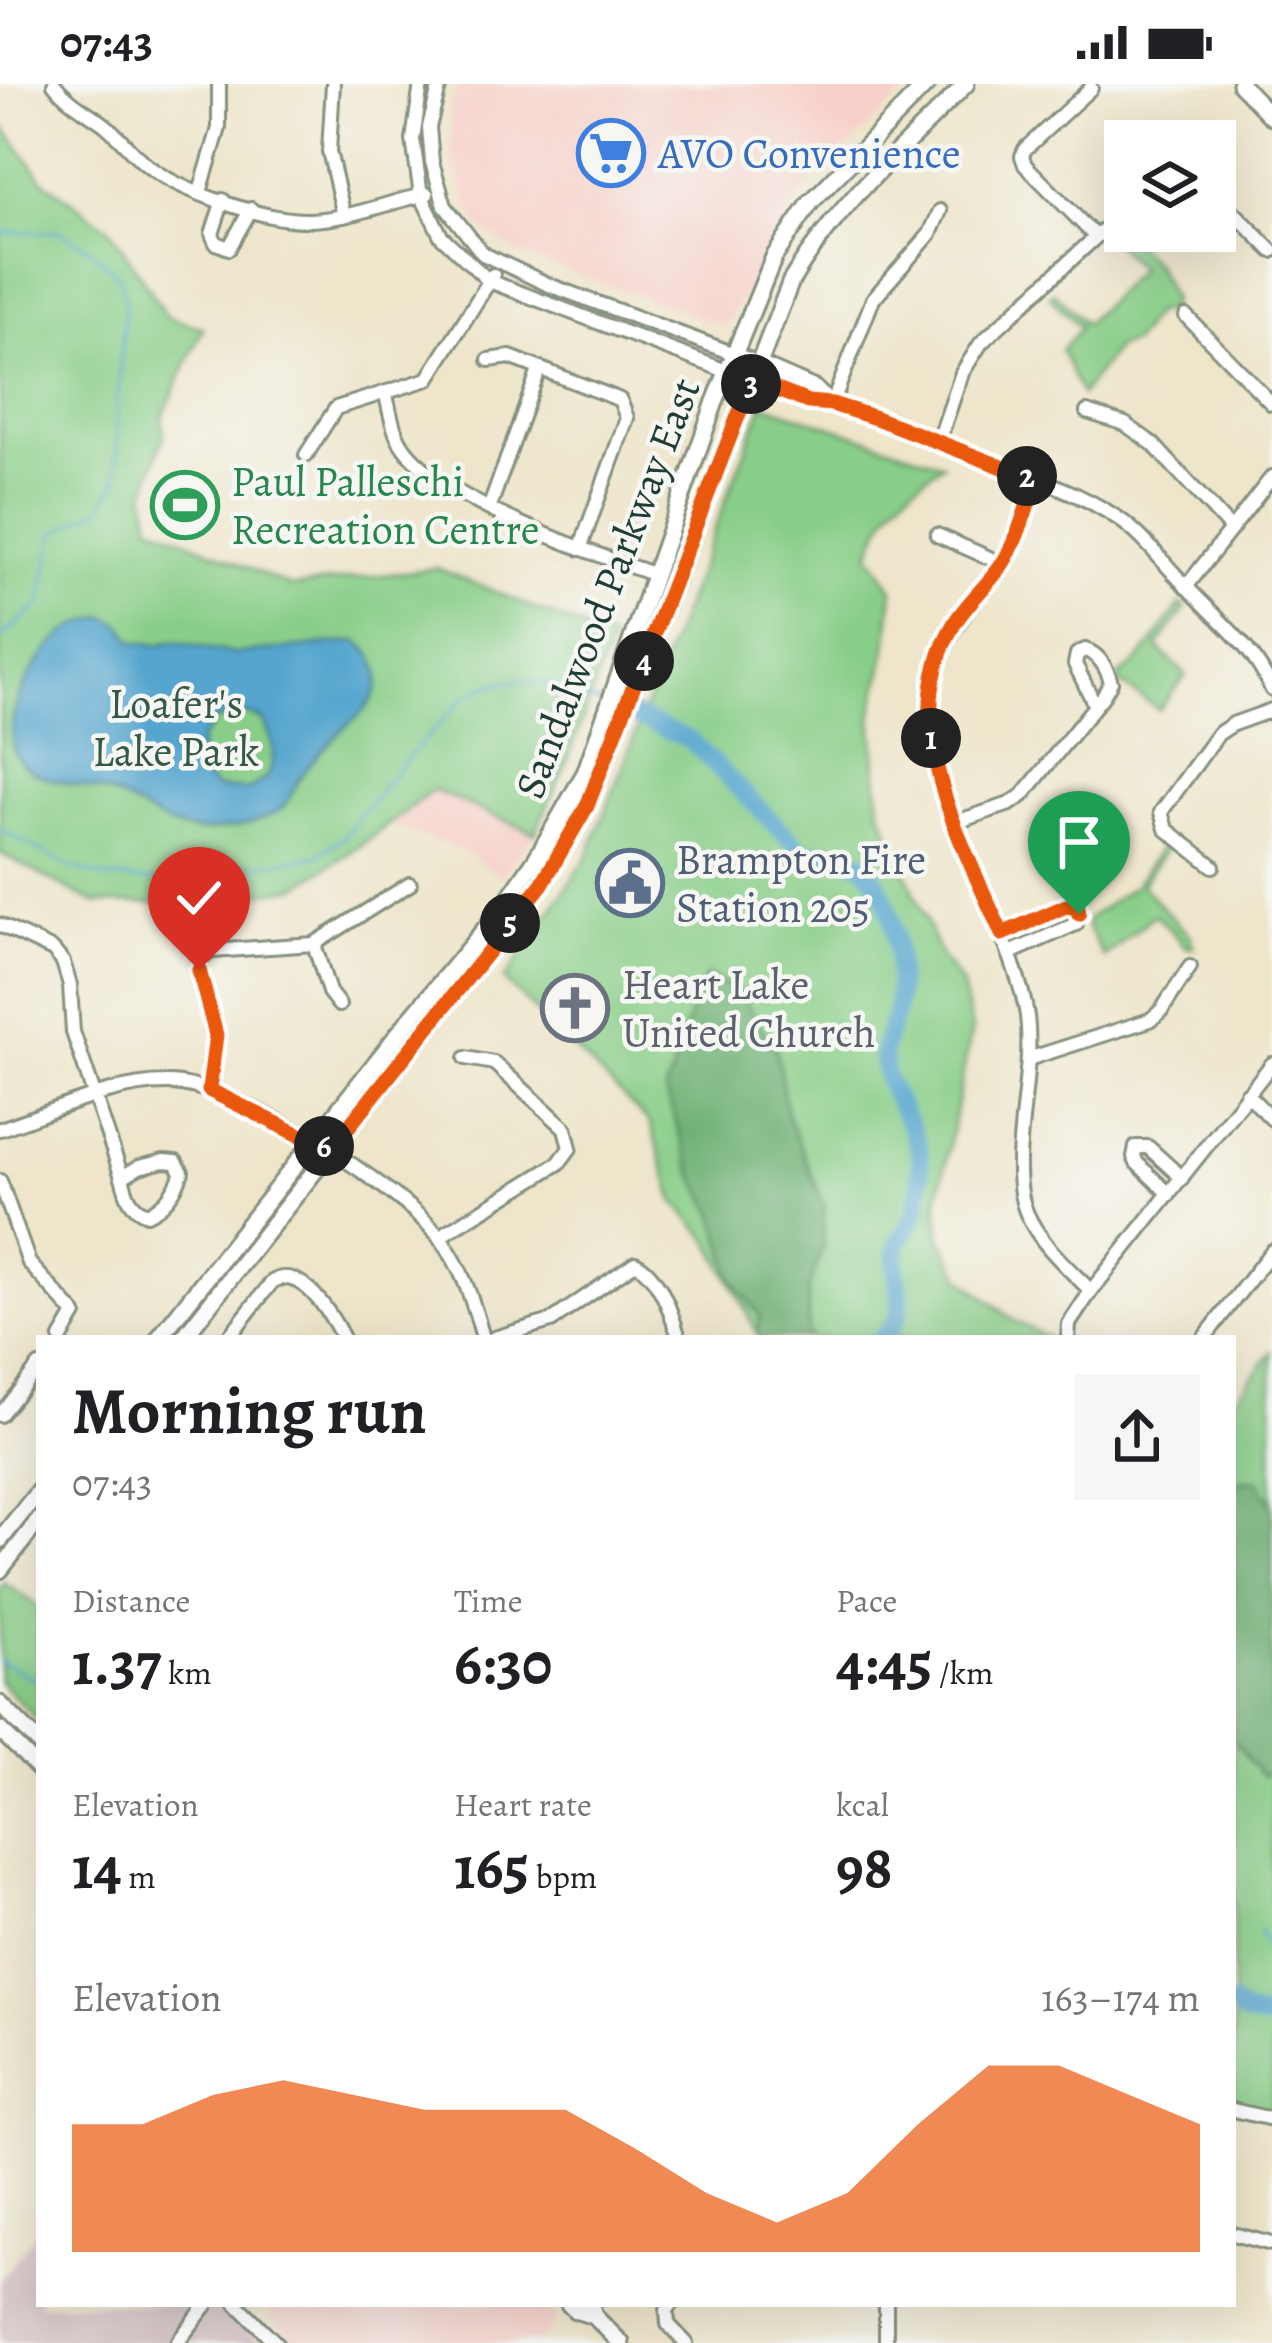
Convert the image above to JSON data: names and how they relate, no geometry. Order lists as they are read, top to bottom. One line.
{"streets":{"main road":["Sandalwood Parkway East"]},"parks":["Loafer's Lake Park"],"places":{"supermarket":["AVO Convenience"],"sports":["Paul Palleschi Recreation Centre"],"public building":["Brampton Fire Station 205"],"church":["Heart Lake United Church"]},"page":{"status":"07:43","pins":["3","2","4","1","5","6"],"heading":["Morning run","07:43"],"stats":[["Distance","1.37 km"],["Time","6:30"],["Pace","4:45 /km"],["Elevation","14 m"],["Heart rate","165 bpm"],["kcal","98"]],"chart":["Elevation","163–174 m"]}}
